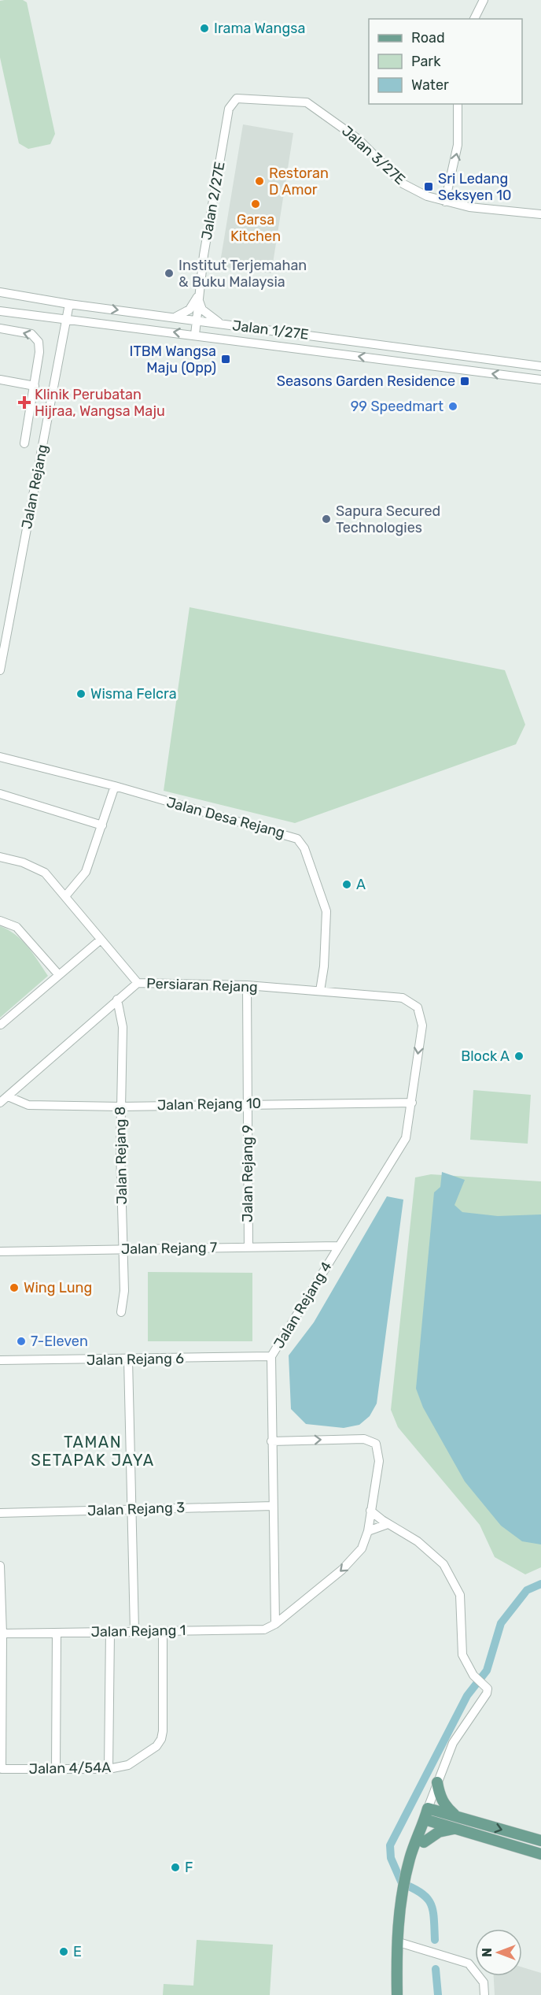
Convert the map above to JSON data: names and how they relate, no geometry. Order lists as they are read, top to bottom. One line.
{"streets":{"street":["Jalan 3/27E","Jalan 2/27E","Jalan 1/27E","Jalan Rejang","Jalan Desa Rejang","Persiaran Rejang","Jalan Rejang 10","Jalan Rejang 8","Jalan Rejang 9","Jalan Rejang 7","Jalan Rejang 4","Jalan Rejang 6","Jalan Rejang 3","Jalan Rejang 1","Jalan 4/54A"]},"crossings":[["Jalan 3/27E","Jalan 2/27E"],["Jalan 2/27E","Jalan 1/27E"],["Jalan 1/27E","Jalan Rejang"],["Jalan Desa Rejang","Persiaran Rejang"],["Persiaran Rejang","Jalan Rejang 10"],["Persiaran Rejang","Jalan Rejang 8"],["Persiaran Rejang","Jalan Rejang 9"],["Persiaran Rejang","Jalan Rejang 4"],["Jalan Rejang 10","Jalan Rejang 8"],["Jalan Rejang 10","Jalan Rejang 9"],["Jalan Rejang 8","Jalan Rejang 7"],["Jalan Rejang 9","Jalan Rejang 7"],["Jalan Rejang 7","Jalan Rejang 4"],["Jalan Rejang 4","Jalan Rejang 6"],["Jalan Rejang 4","Jalan Rejang 3"],["Jalan Rejang 4","Jalan Rejang 1"],["Jalan Rejang 1","Jalan 4/54A"]],"districts":["TAMAN SETAPAK JAYA"],"places":{"other":["Irama Wangsa","Restoran D Amor","Garsa Kitchen","Institut Terjemahan & Buku Malaysia","99 Speedmart","Sapura Secured Technologies","Wisma Felcra","A","Block A","Wing Lung","7-Eleven","F","E"],"transit":["Sri Ledang Seksyen 10","ITBM Wangsa Maju (Opp)","Seasons Garden Residence"],"health":["Klinik Perubatan Hijraa, Wangsa Maju"]},"legend":["Road","Park","Water"],"north":"left"}
